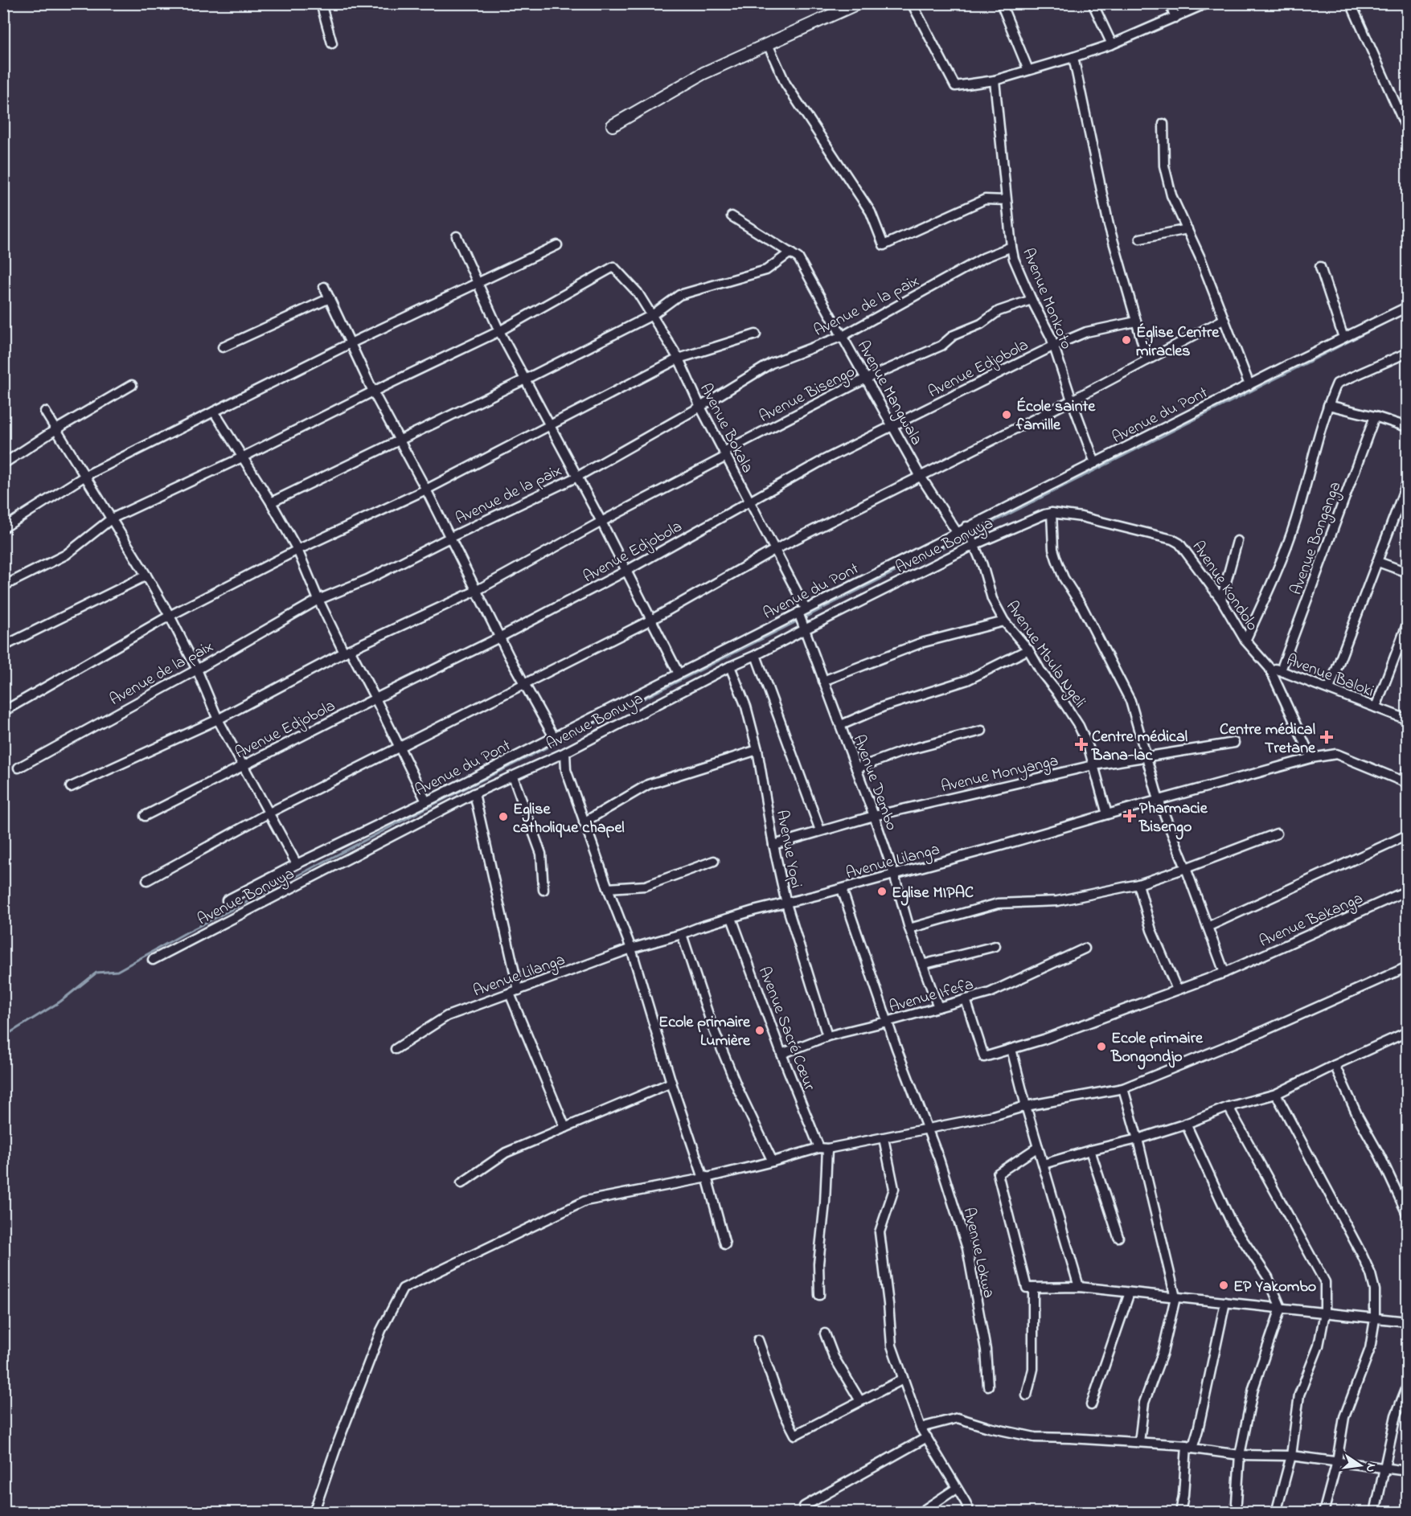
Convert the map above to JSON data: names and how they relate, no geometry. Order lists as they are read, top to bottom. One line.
{"streets":{"street":["Avenue Monkoto","Avenue de la paix","Avenue Edjobola","Avenue Mangwala","Avenue Bisengo","Avenue du Pont","Avenue Bokala","Avenue Bonganga","Avenue Bonuya","Avenue Kondolo","Avenue Mbula Ngeli","Avenue Baloki","Avenue Monyanga","Avenue Dembo","Avenue Yopi","Avenue Lilanga","Avenue Bakanga","Avenue Ifefa","Avenue Sacré Cœur","Avenue Lokwa"]},"crossings":[["Avenue Monkoto","Avenue de la paix"],["Avenue Monkoto","Avenue Edjobola"],["Avenue Monkoto","Avenue Bisengo"],["Avenue Monkoto","Avenue du Pont"],["Avenue de la paix","Avenue Mangwala"],["Avenue de la paix","Avenue Bokala"],["Avenue Edjobola","Avenue Mangwala"],["Avenue Edjobola","Avenue Bokala"],["Avenue Mangwala","Avenue Bisengo"],["Avenue Mangwala","Avenue du Pont"],["Avenue Bisengo","Avenue Bokala"],["Avenue du Pont","Avenue Bokala"],["Avenue du Pont","Avenue Bonuya"],["Avenue du Pont","Avenue Mbula Ngeli"],["Avenue du Pont","Avenue Dembo"],["Avenue Bokala","Avenue Bonuya"],["Avenue Bokala","Avenue Dembo"],["Avenue Bonganga","Avenue Baloki"],["Avenue Bonuya","Avenue Kondolo"],["Avenue Bonuya","Avenue Mbula Ngeli"],["Avenue Bonuya","Avenue Dembo"],["Avenue Bonuya","Avenue Yopi"],["Avenue Kondolo","Avenue Baloki"],["Avenue Kondolo","Avenue Lilanga"],["Avenue Mbula Ngeli","Avenue Monyanga"],["Avenue Mbula Ngeli","Avenue Lilanga"],["Avenue Monyanga","Avenue Dembo"],["Avenue Monyanga","Avenue Yopi"],["Avenue Dembo","Avenue Lilanga"],["Avenue Dembo","Avenue Ifefa"],["Avenue Yopi","Avenue Lilanga"],["Avenue Yopi","Avenue Ifefa"],["Avenue Lilanga","Avenue Sacré Cœur"],["Avenue Lilanga","Avenue Lokwa"],["Avenue Bakanga","Avenue Ifefa"],["Avenue Ifefa","Avenue Sacré Cœur"],["Avenue Ifefa","Avenue Lokwa"]],"places":{"other":["Église Centre miracles","École sainte famille","Eglise catholique chapel","Eglise MIPAC","Ecole primaire Lumière","Ecole primaire Bongondjo","EP Yakombo"],"health":["Centre médical Tretane","Centre médical Bana-lac","Pharmacie Bisengo"]},"north":"right"}
